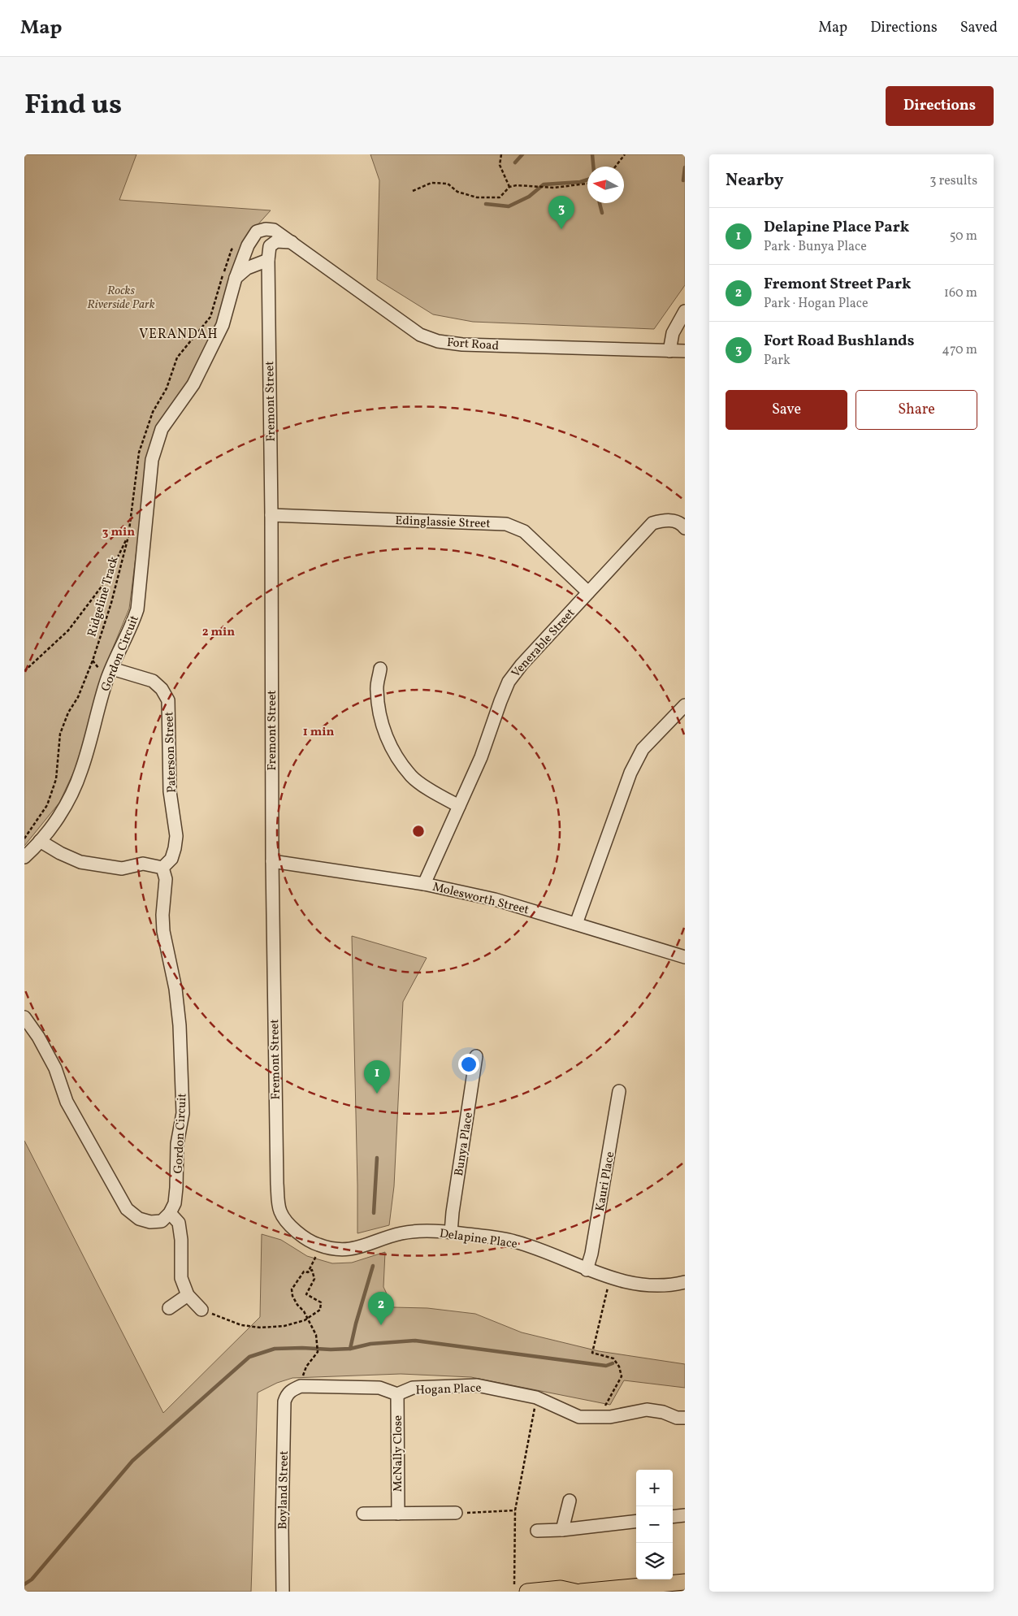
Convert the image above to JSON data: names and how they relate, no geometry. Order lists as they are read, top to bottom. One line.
{"streets":{"street":["Fort Road","Fremont Street","Edinglassie Street","Venerable Street","Gordon Circuit","Paterson Street","Molesworth Street","Bunya Place","Kauri Place","Delapine Place","Hogan Place","McNally Close","Boyland Street"],"path":["Ridgeline Track"]},"crossings":[["Fort Road","Fremont Street"],["Fort Road","Gordon Circuit"],["Fremont Street","Edinglassie Street"],["Fremont Street","Gordon Circuit"],["Fremont Street","Molesworth Street"],["Fremont Street","Delapine Place"],["Edinglassie Street","Venerable Street"],["Venerable Street","Molesworth Street"],["Gordon Circuit","Paterson Street"],["Bunya Place","Delapine Place"],["Kauri Place","Delapine Place"],["Hogan Place","McNally Close"]],"districts":["VERANDAH"],"parks":["Rocks Riverside Park"],"north":"left","page":{"header":"Map","nav":["Map","Directions","Saved"],"title":"Find us","buttons":["Directions",["Save","Share"]],"heading":["Nearby","3 results"],"pins":["3","1","2"],"list":[{"mark":"1","name":"Delapine Place Park","note":"Park · Bunya Place","value":"50 m"},{"mark":"2","name":"Fremont Street Park","note":"Park · Hogan Place","value":"160 m"},{"mark":"3","name":"Fort Road Bushlands","note":"Park","value":"470 m"}],"map_buttons":["+","−"]},"rings":["3 min","2 min","1 min"]}
